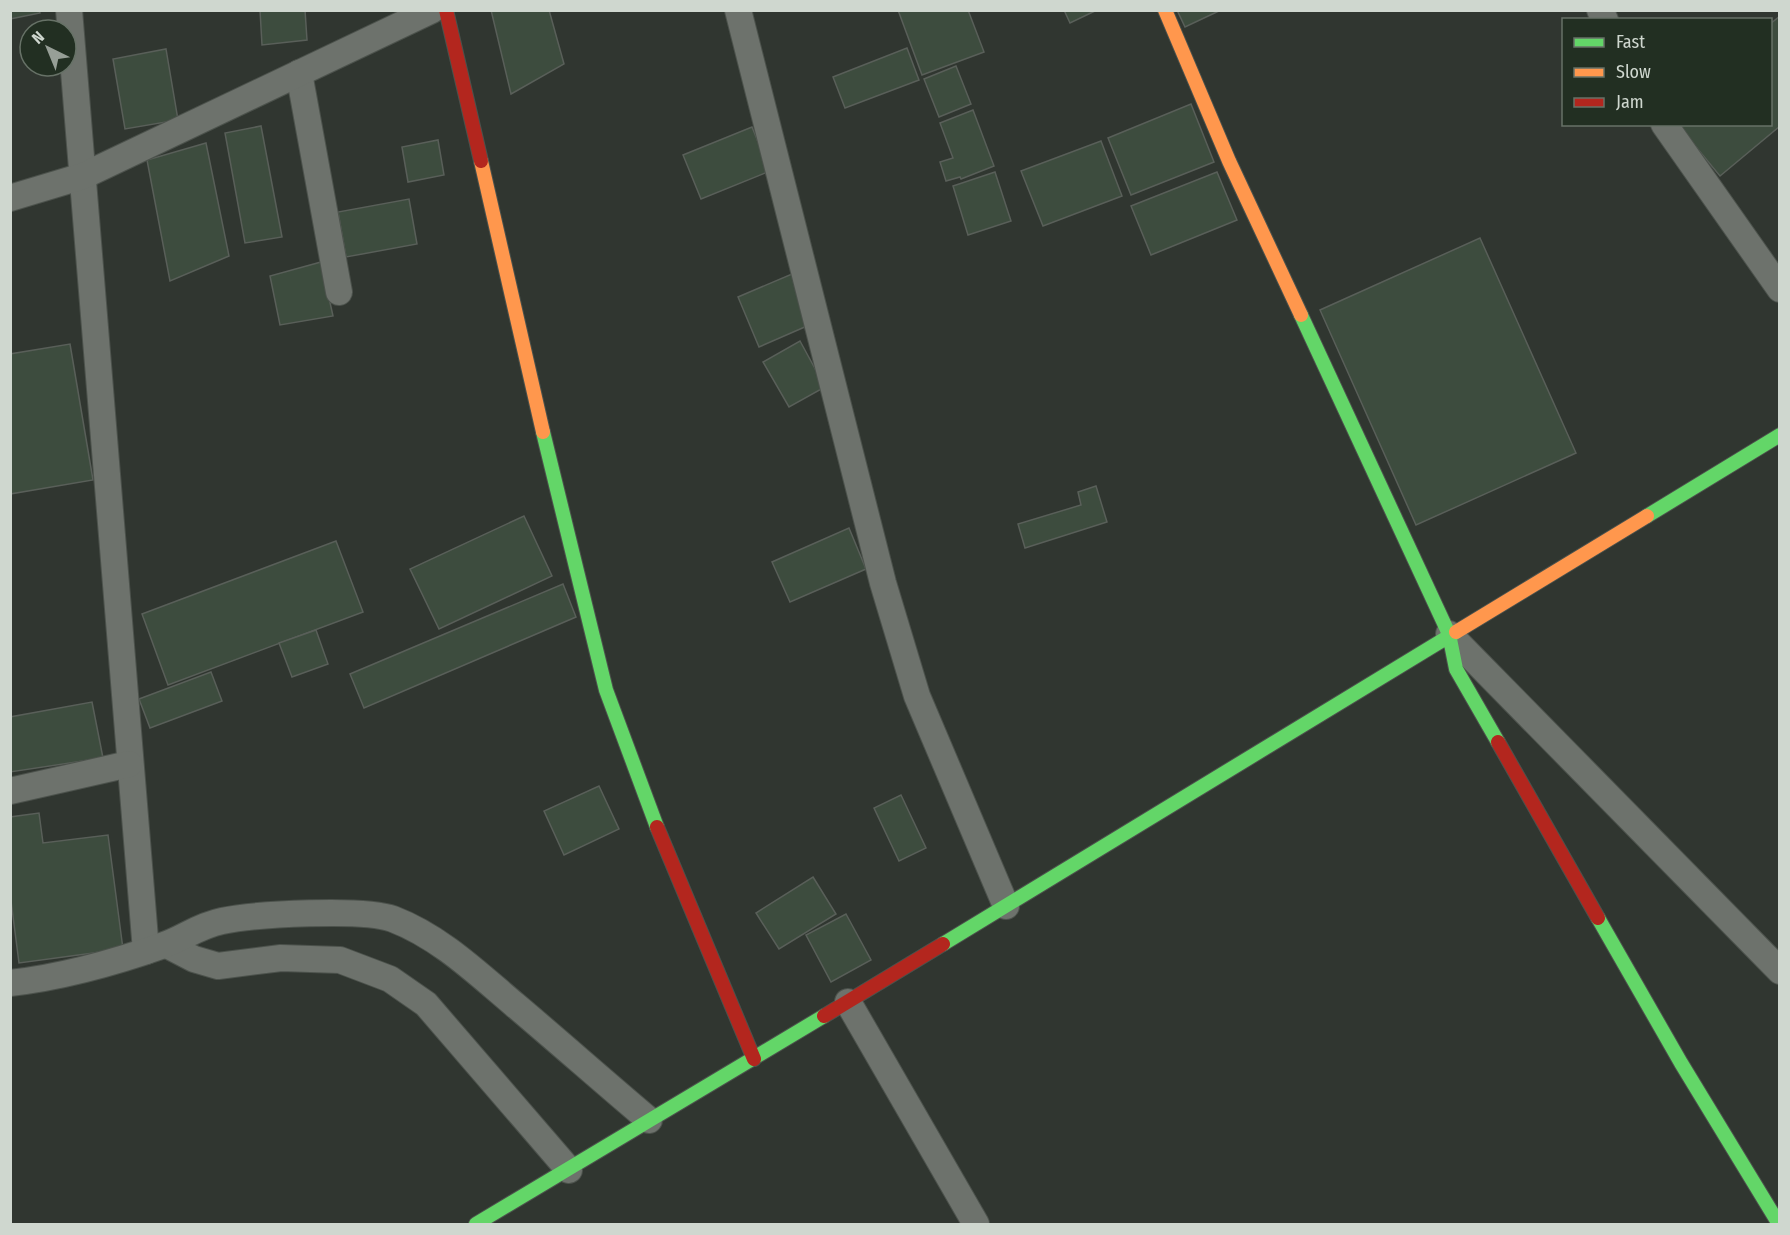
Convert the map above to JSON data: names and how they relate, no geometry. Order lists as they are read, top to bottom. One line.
{"legend":["Fast","Slow","Jam"],"north":"top left"}
